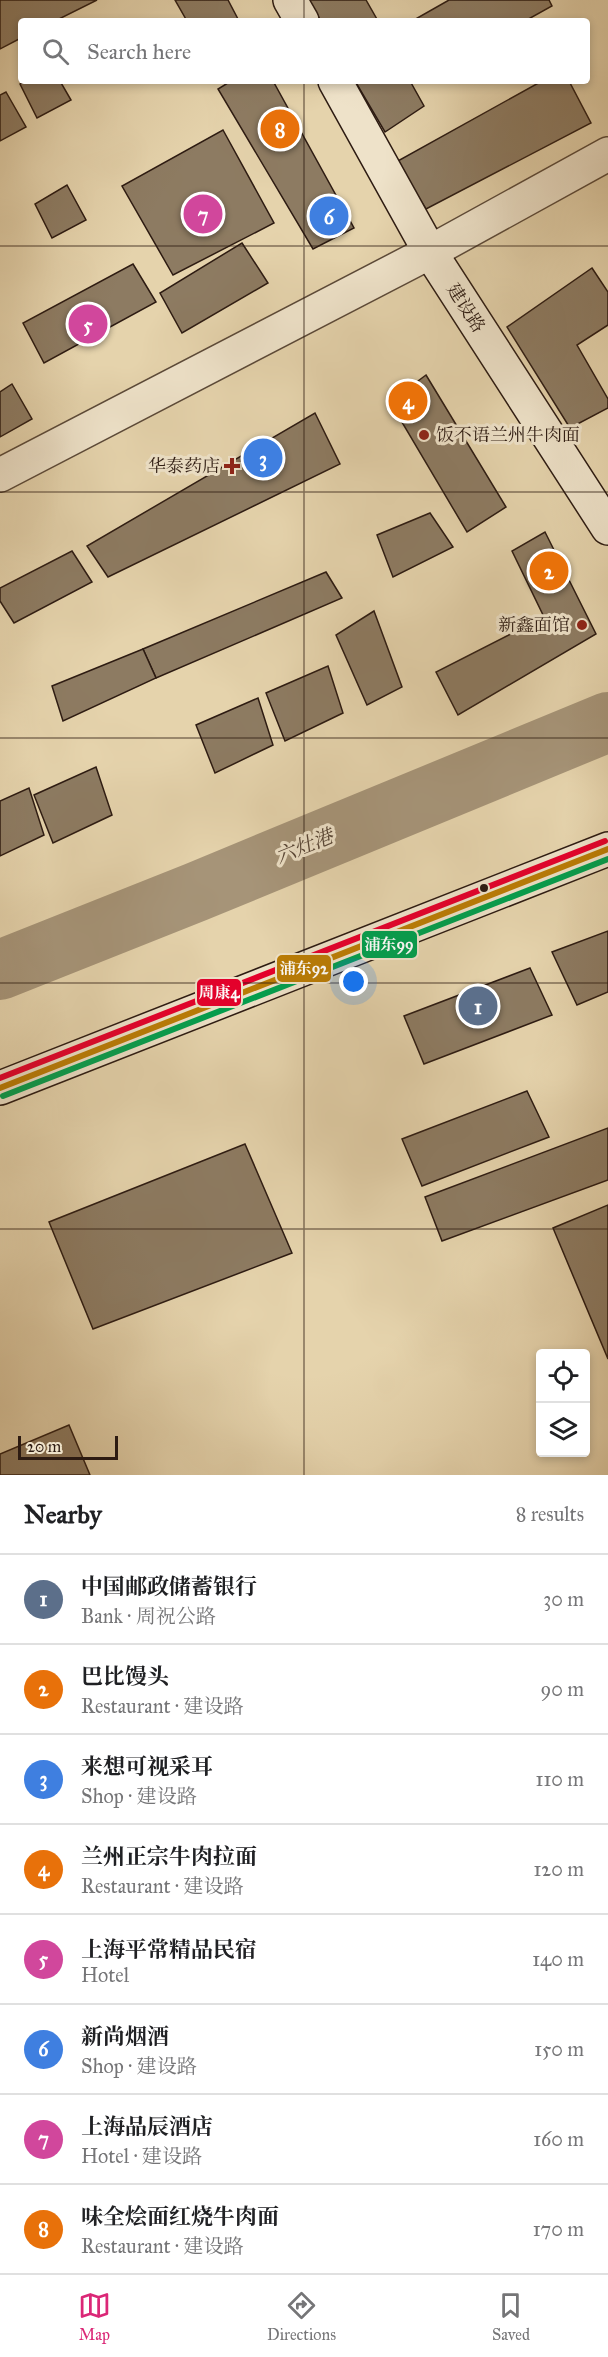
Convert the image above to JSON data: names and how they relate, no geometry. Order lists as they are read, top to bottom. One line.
{"streets":{"street":["建设路"]},"water":["六灶港"],"places":{"other":["饭不语兰州牛肉面","新鑫面馆"],"health":["华泰药店"]},"lines":["transit line 周康4","transit line 浦东92","transit line 浦东99"],"scale_bar":"20 m","page":{"search":"Search here","pins":["8","7","6","5","4","3","2","1"],"scale":"20 m","heading":["Nearby","8 results"],"list":[{"mark":"1","name":"中国邮政储蓄银行","note":"Bank · 周祝公路","value":"30 m"},{"mark":"2","name":"巴比馒头","note":"Restaurant · 建设路","value":"90 m"},{"mark":"3","name":"来想可视采耳","note":"Shop · 建设路","value":"110 m"},{"mark":"4","name":"兰州正宗牛肉拉面","note":"Restaurant · 建设路","value":"120 m"},{"mark":"5","name":"上海平常精品民宿","note":"Hotel","value":"140 m"},{"mark":"6","name":"新尚烟酒","note":"Shop · 建设路","value":"150 m"},{"mark":"7","name":"上海品辰酒店","note":"Hotel · 建设路","value":"160 m"},{"mark":"8","name":"味全烩面红烧牛肉面","note":"Restaurant · 建设路","value":"170 m"}],"nav":["Map","Directions","Saved"]}}
